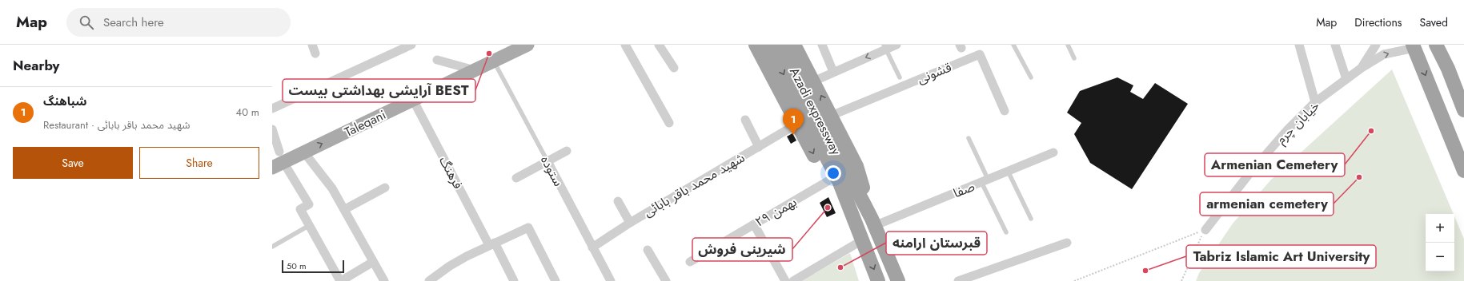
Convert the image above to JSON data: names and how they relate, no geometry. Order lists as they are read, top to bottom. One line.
{"streets":{"highway":["Azadi expressway"],"main road":["Taleqani"],"street":["قشونی","خیابان چرم","ستوده","فرهنگ","شهید محمد باقر بابائی","صفا","۲۹ بهمن"]},"crossings":[["Azadi expressway","صفا"],["Taleqani","ستوده"],["Taleqani","فرهنگ"],["ستوده","شهید محمد باقر بابائی"]],"one_way":["Taleqani"],"places":["آرایشی بهداشتی بیست BEST","Armenian Cemetery","armenian cemetery","شیرینی فروش","قبرستان ارامنه","Tabriz Islamic Art University"],"scale_bar":"50 m","page":{"header":"Map","search":"Search here","nav":["Map","Directions","Saved"],"heading":"Nearby","list":[{"mark":"1","name":"شباهنگ","note":"Restaurant · شهید محمد باقر بابائی","value":"40 m"}],"pins":"1","buttons":["Save","Share"],"map_buttons":["+","−"],"scale":"50 m"}}
